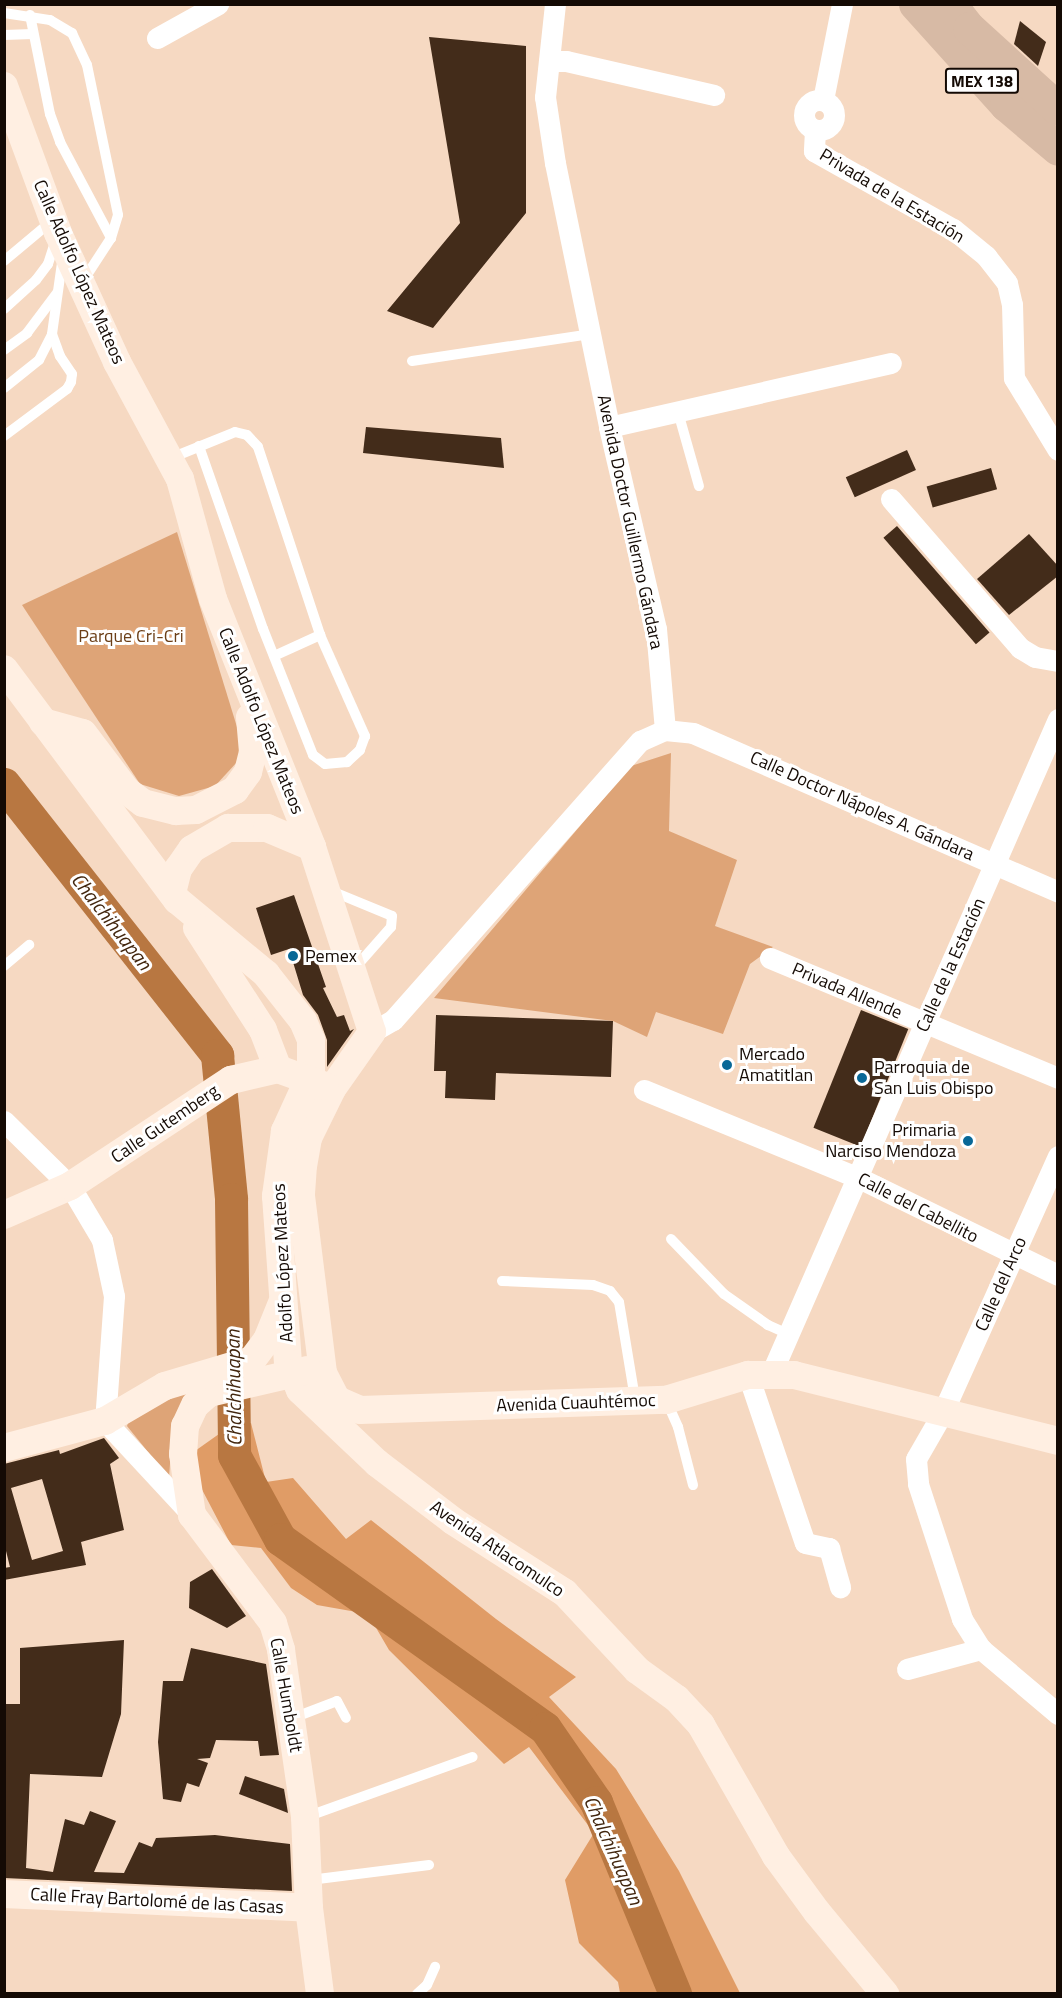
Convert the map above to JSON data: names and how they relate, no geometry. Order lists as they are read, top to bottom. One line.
{"streets":{"main road":["MEX 138","Calle Adolfo López Mateos","Calle Gutemberg","Adolfo López Mateos","Avenida Cuauhtémoc","Avenida Atlacomulco","Calle Humboldt","Calle Fray Bartolomé de las Casas"],"street":["Privada de la Estación","Avenida Doctor Guillermo Gándara","Calle Doctor Nápoles A. Gándara","Calle de la Estación","Privada Allende","Calle del Cabellito","Calle del Arco"]},"crossings":[["Avenida Doctor Guillermo Gándara","Calle Doctor Nápoles A. Gándara"],["Calle Doctor Nápoles A. Gándara","Calle de la Estación"],["Calle de la Estación","Privada Allende"],["Calle de la Estación","Calle del Cabellito"],["Calle de la Estación","Avenida Cuauhtémoc"],["Calle del Cabellito","Calle del Arco"],["Adolfo López Mateos","Avenida Atlacomulco"],["Calle del Arco","Avenida Cuauhtémoc"],["Calle Humboldt","Calle Fray Bartolomé de las Casas"]],"water":["Chalchihuapan"],"parks":["Parque Cri-Cri"],"places":["Pemex","Mercado Amatitlan","Parroquia de San Luis Obispo","Primaria Narciso Mendoza"]}
